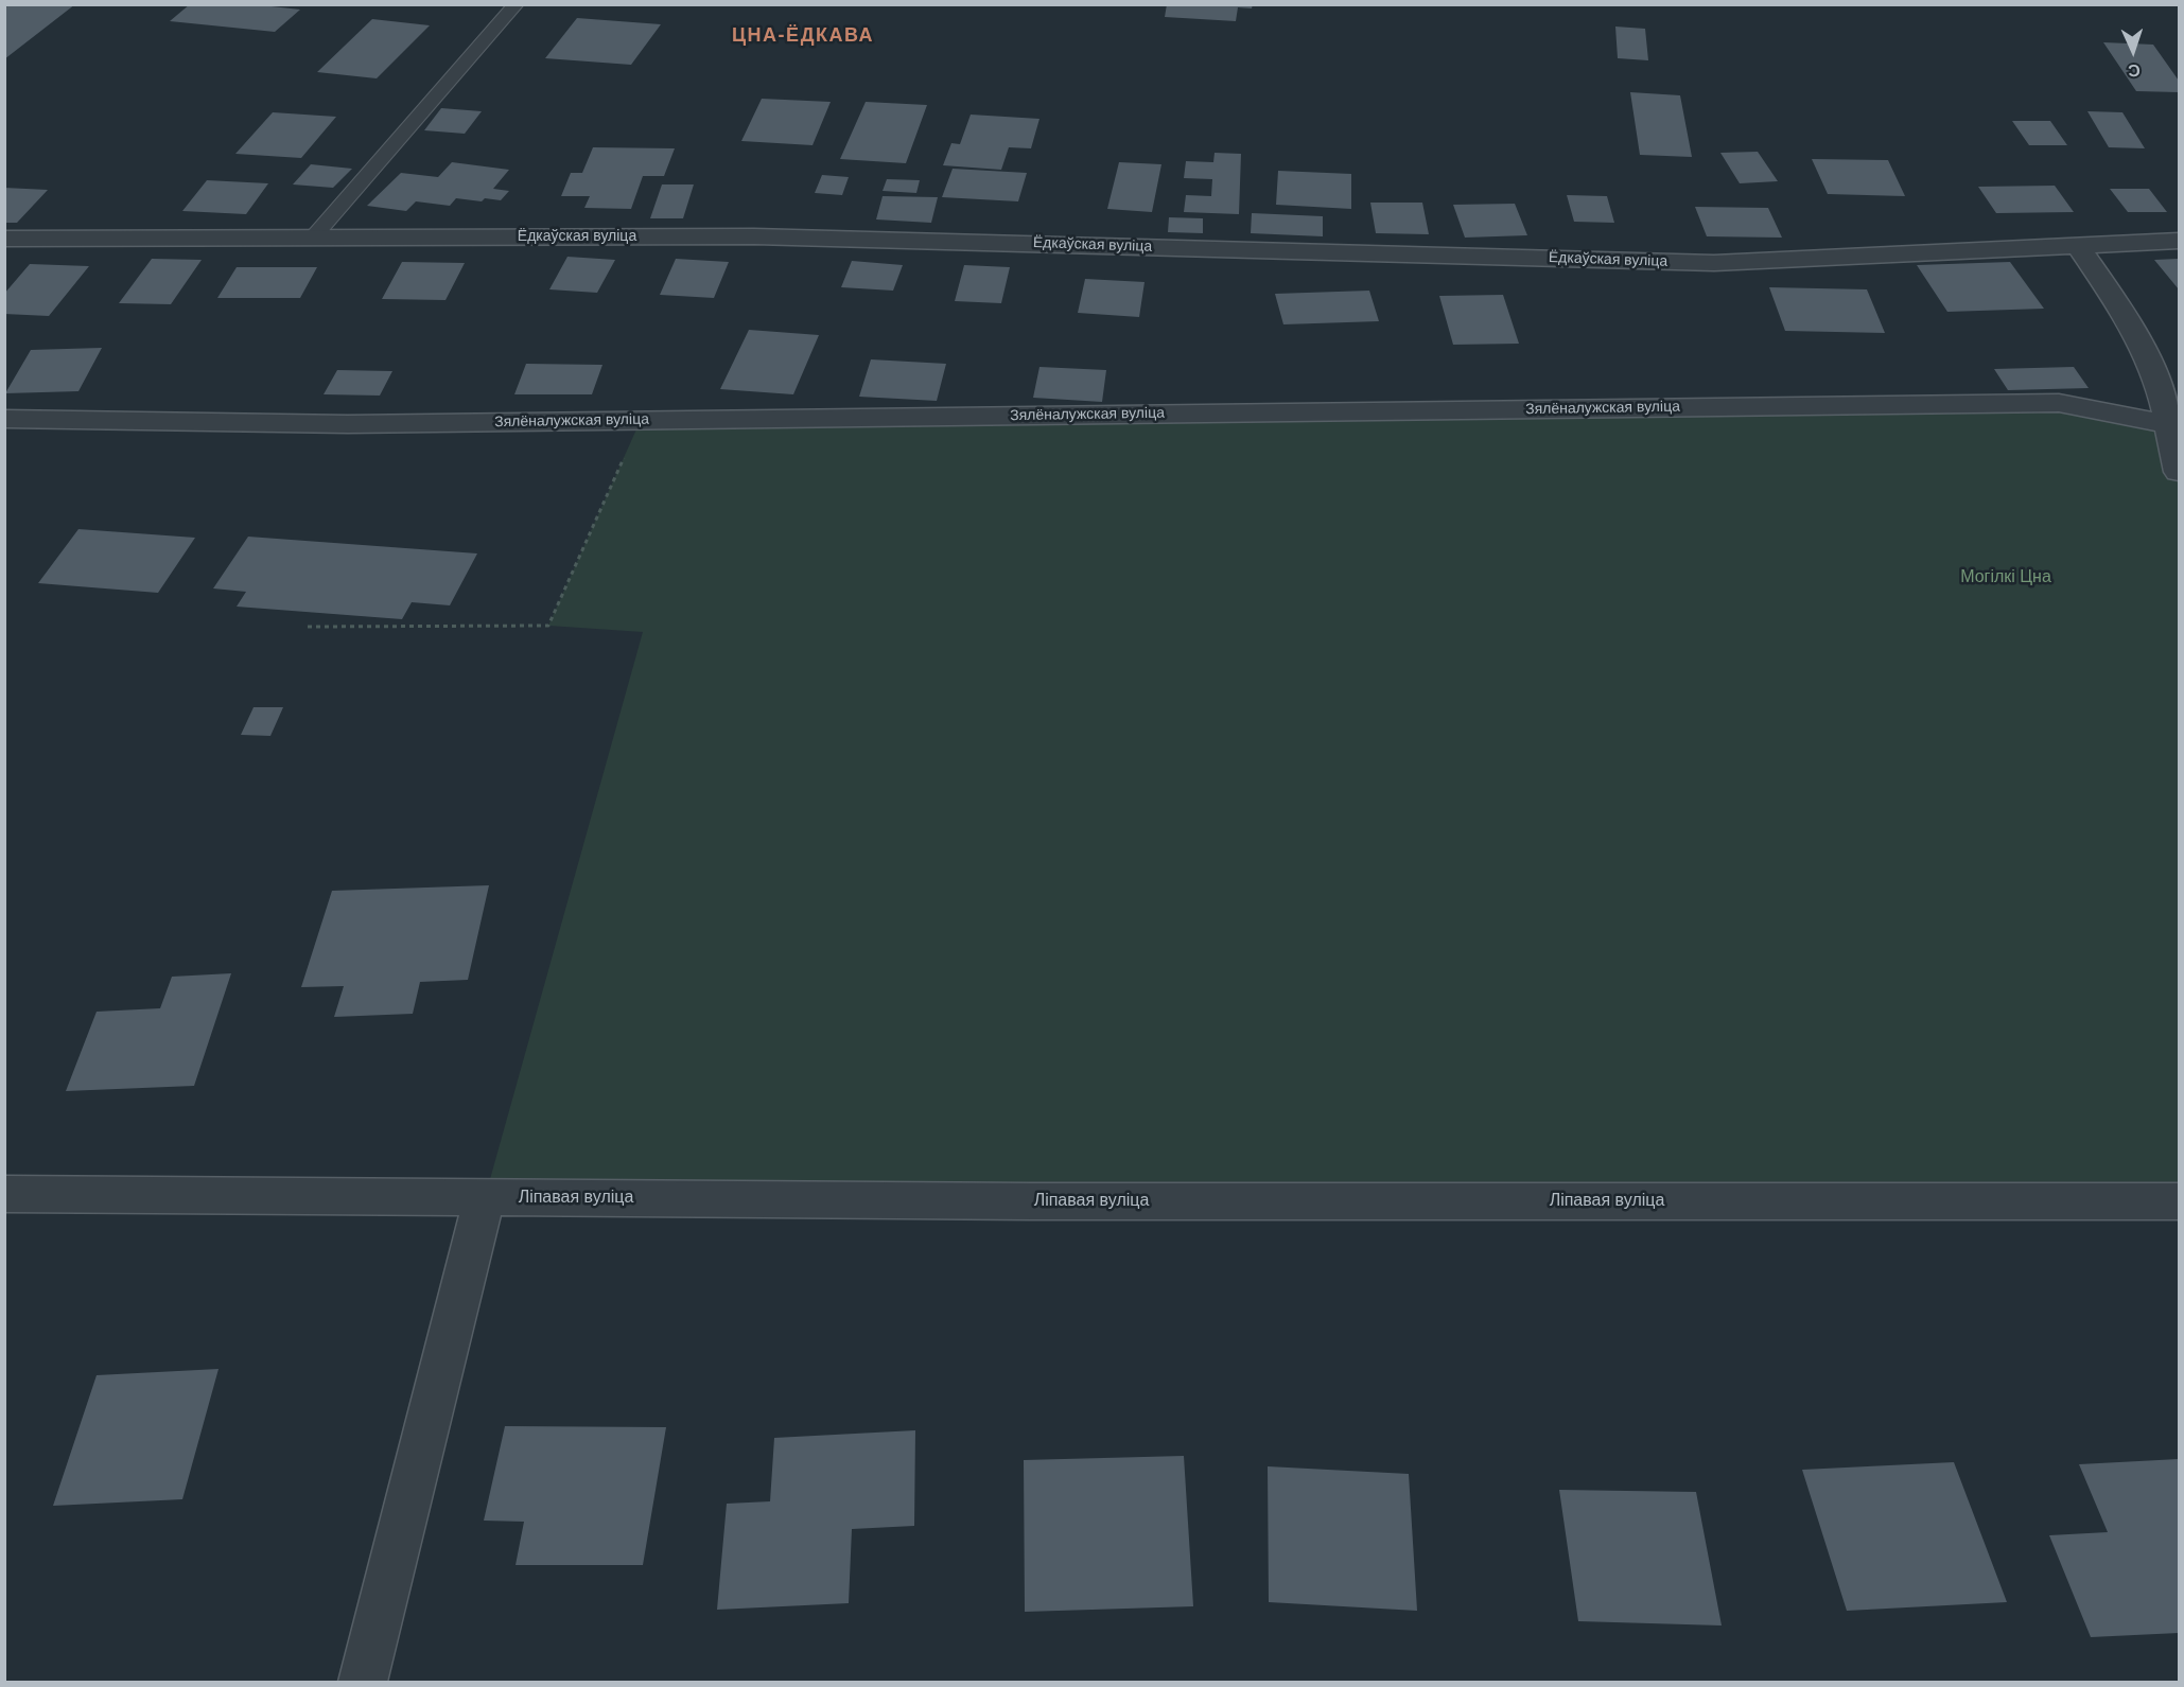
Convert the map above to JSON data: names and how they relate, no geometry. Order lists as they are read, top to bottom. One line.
{"streets":{"street":["Ёдкаўская вуліца","Зялёналужская вуліца","Ліпавая вуліца"]},"districts":["ЦНА-ЁДКАВА"],"parks":["Могілкі Цна"],"north":"bottom"}
